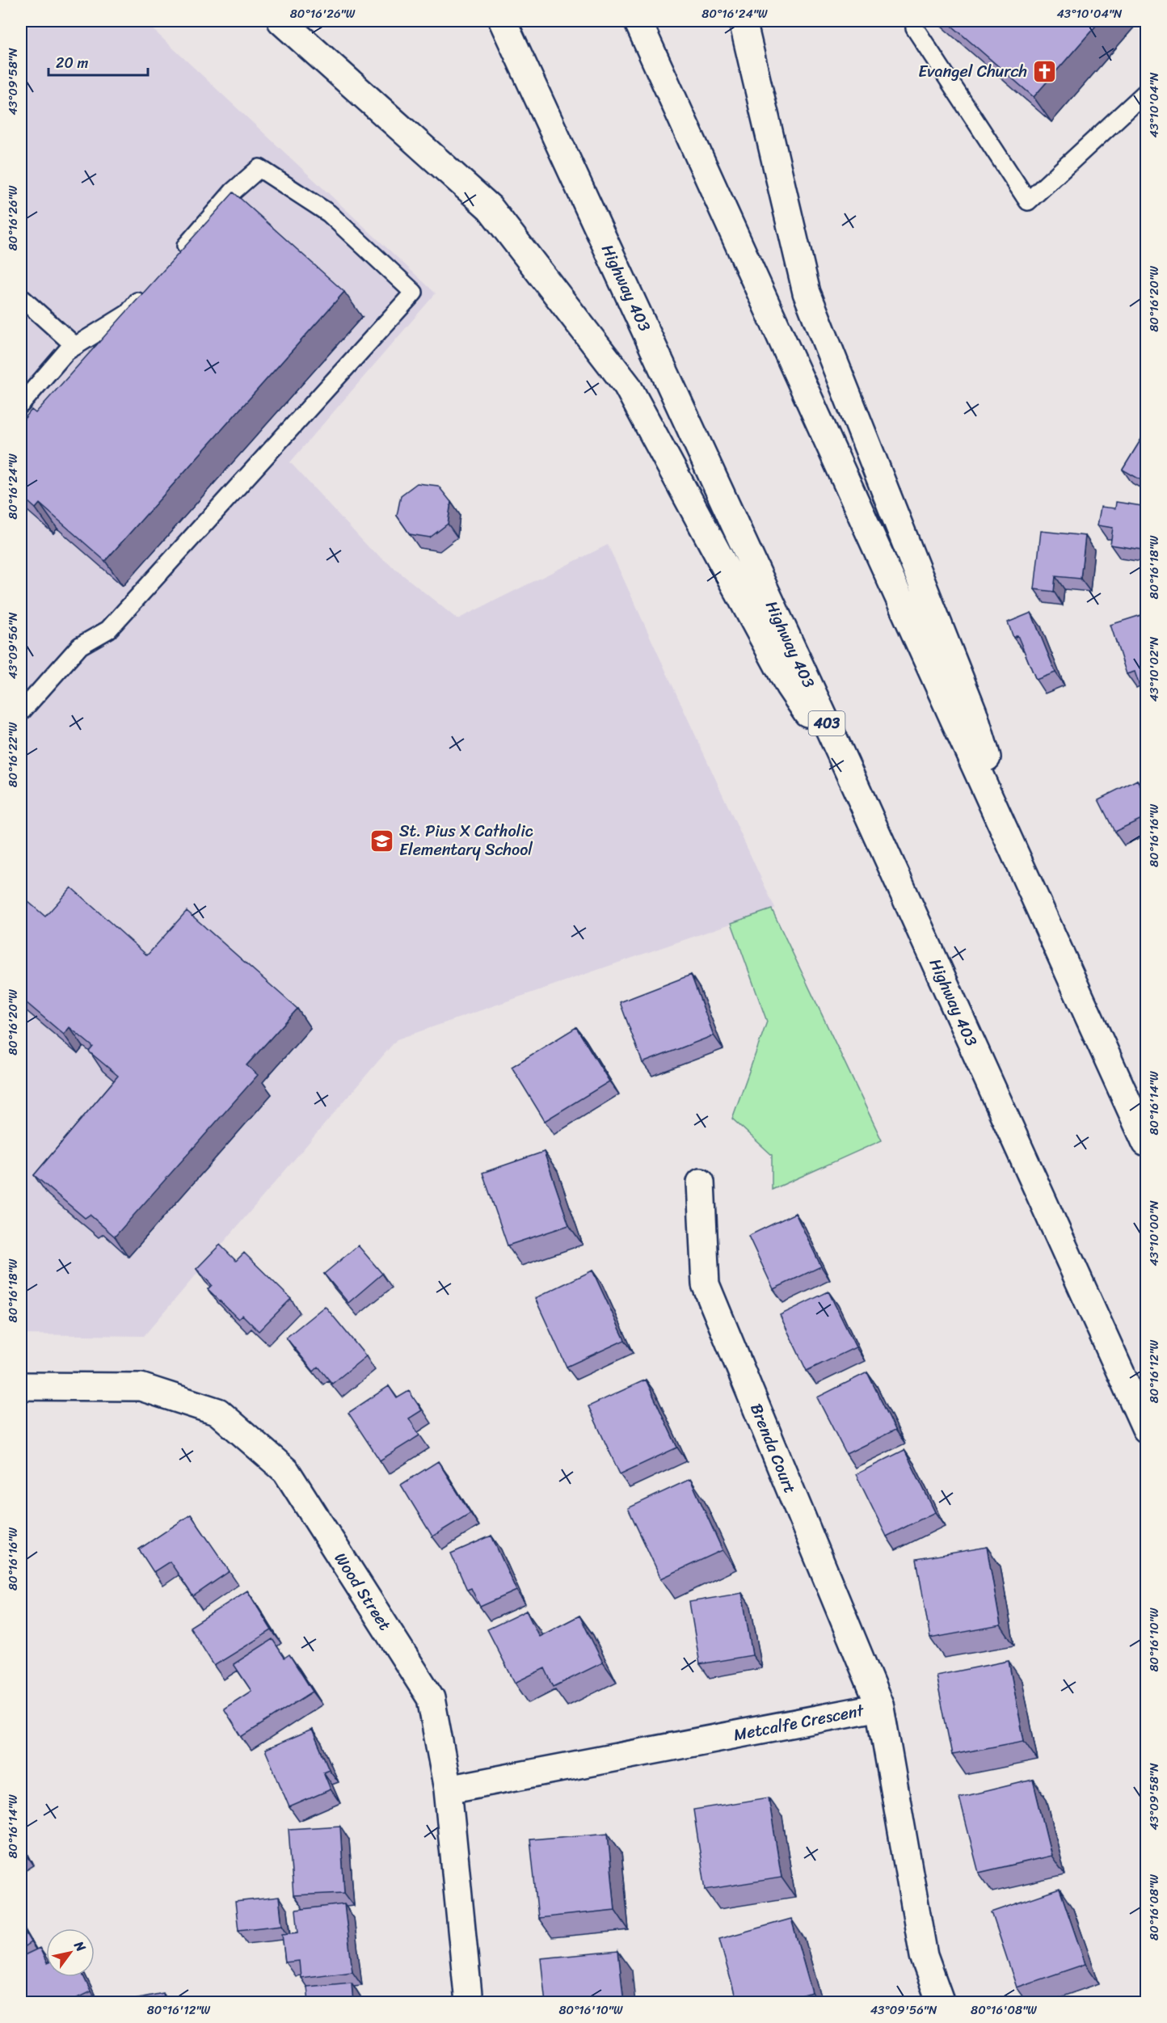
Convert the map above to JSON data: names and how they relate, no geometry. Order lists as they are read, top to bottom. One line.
{"streets":{"main road":["Highway 403","403","Brenda Court","Wood Street","Metcalfe Crescent"]},"crossings":[["Brenda Court","Metcalfe Crescent"],["Wood Street","Metcalfe Crescent"]],"places":{"church":["Evangel Church"],"school or university":["St. Pius X Catholic Elementary School"]},"scale_bar":"20 m","north":"top right","coordinates":["80°16'26\"W","80°16'24\"W","43°10'04\"N","43°09'58\"N","80°16'20\"W","80°16'18\"W","43°09'56\"N","43°10'02\"N","80°16'22\"W","80°16'16\"W","80°16'14\"W","43°10'00\"N","80°16'12\"W","80°16'10\"W","80°16'08\"W"]}
